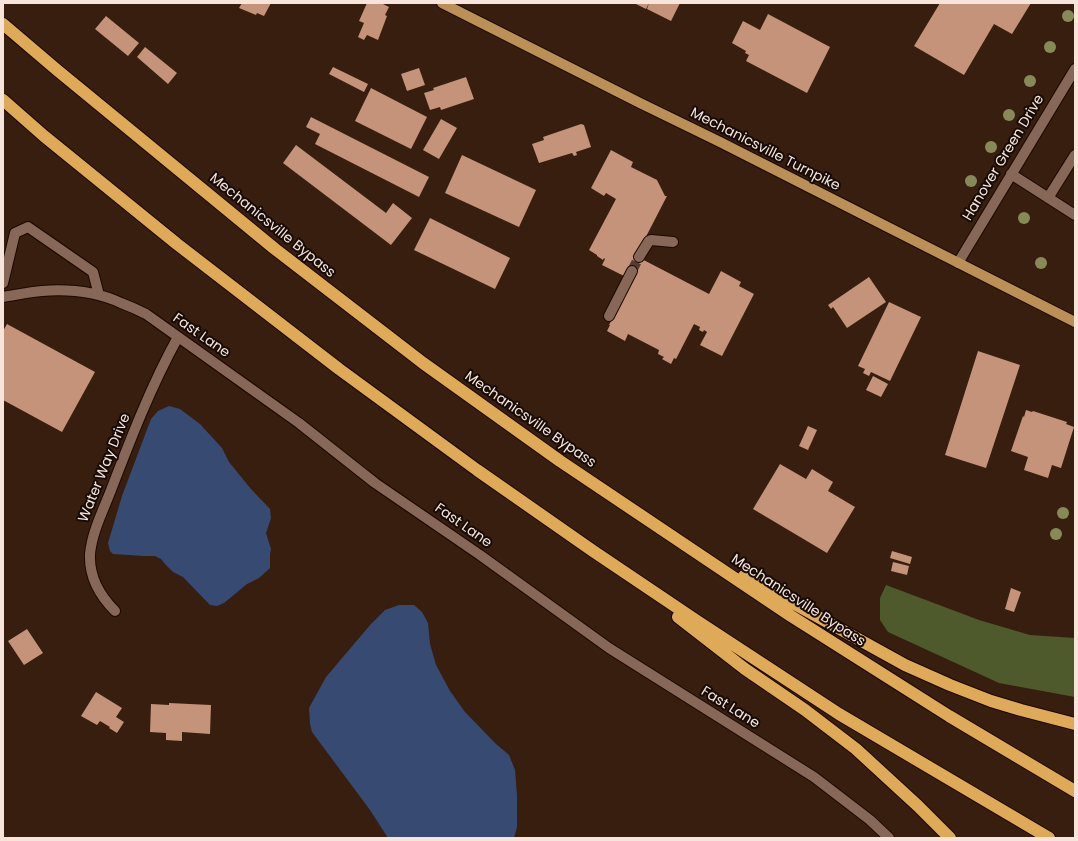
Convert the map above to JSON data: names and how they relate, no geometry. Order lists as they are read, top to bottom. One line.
{"streets":{"highway":["Mechanicsville Bypass"],"main road":["Mechanicsville Turnpike"],"street":["Hanover Green Drive","Fast Lane","Water Way Drive"]},"crossings":[["Mechanicsville Turnpike","Hanover Green Drive"],["Fast Lane","Water Way Drive"]]}
